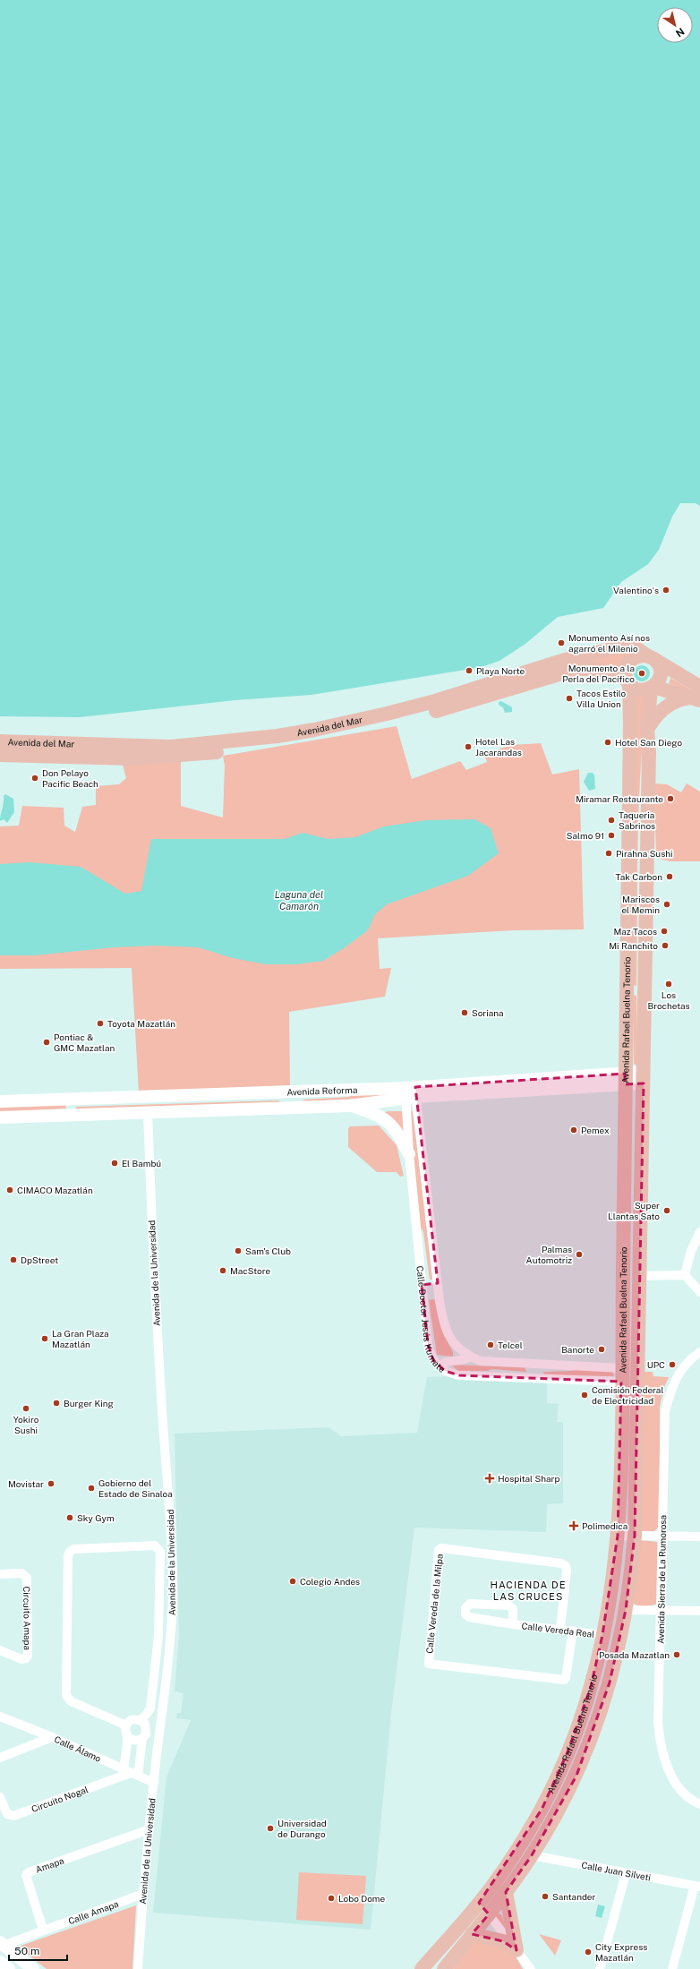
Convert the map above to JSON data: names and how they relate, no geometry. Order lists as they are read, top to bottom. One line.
{"streets":{"main road":["Avenida del Mar","Avenida Rafael Buelna Tenorio","Avenida Reforma"],"street":["Avenida de la Universidad","Calle Doctor Jesús Kumate","Avenida Sierra de La Rumorosa","Calle Vereda de la Milpa","Circuito Amapa","Calle Vereda Real","Calle Álamo","Circuito Nogal","Amapa","Calle Juan Silveti","Calle Amapa"]},"crossings":[["Avenida del Mar","Avenida Rafael Buelna Tenorio"],["Avenida Rafael Buelna Tenorio","Avenida Reforma"],["Avenida Rafael Buelna Tenorio","Calle Doctor Jesús Kumate"],["Avenida Rafael Buelna Tenorio","Calle Vereda Real"],["Avenida Rafael Buelna Tenorio","Calle Juan Silveti"],["Avenida Reforma","Avenida de la Universidad"],["Avenida Reforma","Calle Doctor Jesús Kumate"],["Avenida de la Universidad","Calle Álamo"],["Avenida de la Universidad","Amapa"],["Avenida de la Universidad","Calle Amapa"],["Calle Vereda de la Milpa","Calle Vereda Real"],["Calle Álamo","Circuito Nogal"],["Amapa","Calle Amapa"]],"districts":["HACIENDA DE LAS CRUCES"],"water":["Laguna del Camarón"],"places":{"other":["Valentino´s","Monumento Así nos agarró el Milenio","Playa Norte","Monumento a la Perla del Pacífico","Tacos Estilo Villa Union","Hotel San Diego","Hotel Las Jacarandas","Don Pelayo Pacific Beach","Miramar Restaurante","Taqueria Sabrinos","Salmo 91","Pirahna Sushi","Tak Carbon","Mariscos el Memin","Maz Tacos","Mi Ranchito","Los Brochetas","Soriana","Toyota Mazatlán","Pontiac & GMC Mazatlan","Pemex","El Bambú","CIMACO Mazatlán","Super Llantas Sato","Sam's Club","Palmas Automotriz","DpStreet","MacStore","La Gran Plaza Mazatlán","Telcel","Banorte","UPC","Comisión Federal de Electricidad","Burger King","Yokiro Sushi","Movistar","Gobierno del Estado de Sinaloa","Sky Gym","Colegio Andes","Posada Mazatlan","Universidad de Durango","Santander","Lobo Dome","City Express Mazatlán"],"health":["Hospital Sharp","Polimedica"]},"scale_bar":"50 m","north":"bottom right"}
